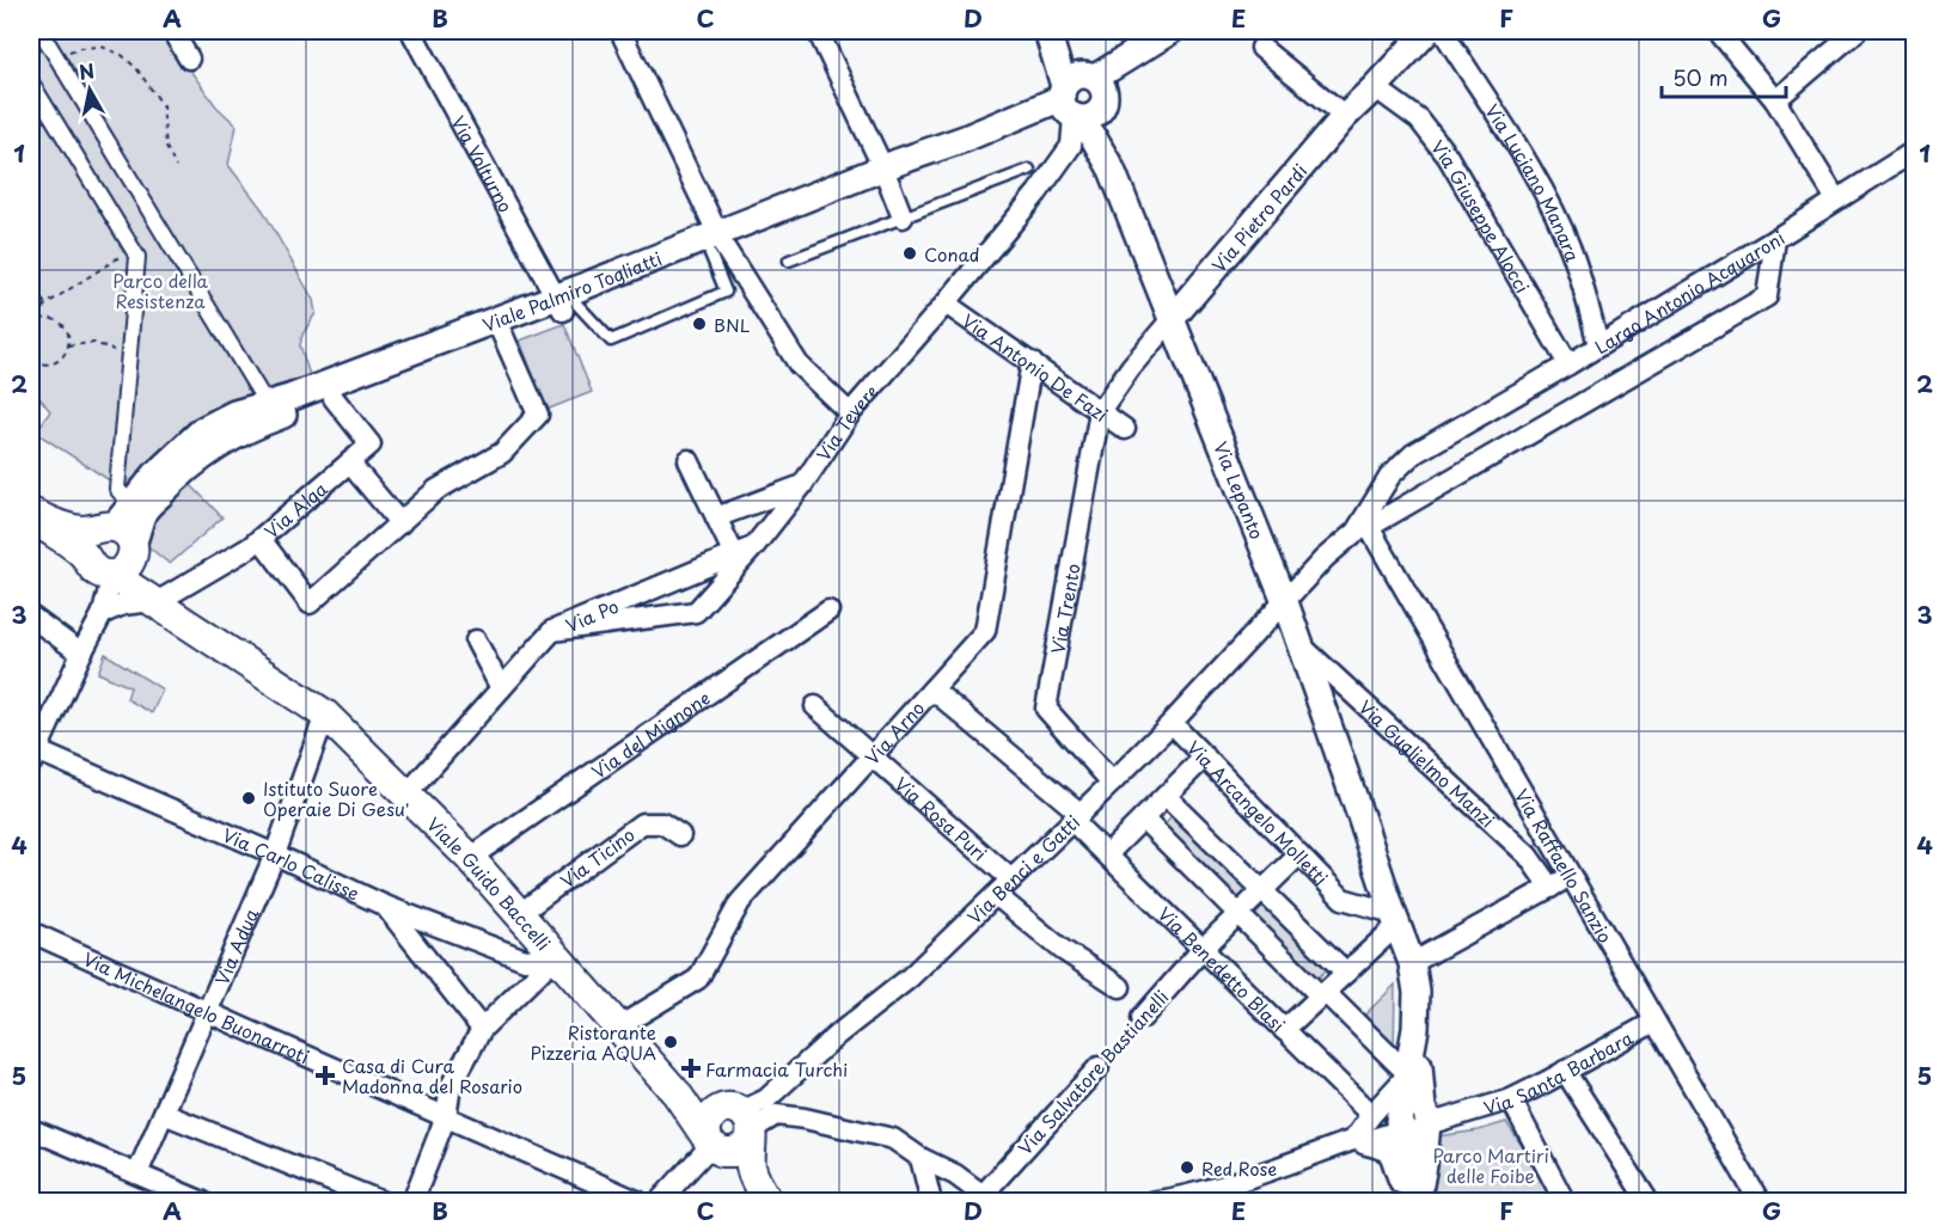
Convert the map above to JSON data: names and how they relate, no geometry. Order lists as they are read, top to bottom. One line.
{"streets":{"main road":["Viale Guido Baccelli"],"street":["Via Volturno","Via Luciano Manara","Via Pietro Pardi","Via Giuseppe Alocci","Viale Palmiro Togliatti","Largo Antonio Acquaroni","Via Antonio De Fazi","Via Tevere","Via Lepanto","Via Alga","Via Trento","Via Po","Via Arno","Via del Mignone","Via Guglielmo Manzi","Via Arcangelo Molletti","Via Rosa Puri","Via Ticino","Via Carlo Calisse","Via Raffaello Sanzio","Via Benci e Gatti","Via Adua","Via Benedetto Blasi","Via Michelangelo Buonarroti","Via Santa Barbara","Via Salvatore Bastianelli"]},"crossings":[["Via Volturno","Viale Palmiro Togliatti"],["Via Luciano Manara","Largo Antonio Acquaroni"],["Via Pietro Pardi","Via Giuseppe Alocci"],["Via Pietro Pardi","Via Antonio De Fazi"],["Via Pietro Pardi","Via Lepanto"],["Via Pietro Pardi","Via Trento"],["Via Giuseppe Alocci","Largo Antonio Acquaroni"],["Viale Palmiro Togliatti","Via Tevere"],["Viale Palmiro Togliatti","Via Lepanto"],["Viale Palmiro Togliatti","Via Alga"],["Viale Palmiro Togliatti","Viale Guido Baccelli"],["Largo Antonio Acquaroni","Via Lepanto"],["Largo Antonio Acquaroni","Via Raffaello Sanzio"],["Largo Antonio Acquaroni","Via Benci e Gatti"],["Via Antonio De Fazi","Via Tevere"],["Via Antonio De Fazi","Via Trento"],["Via Antonio De Fazi","Via Arno"],["Via Tevere","Via Lepanto"],["Via Tevere","Via Po"],["Via Lepanto","Via Guglielmo Manzi"],["Via Lepanto","Via Arcangelo Molletti"],["Via Lepanto","Via Benci e Gatti"],["Via Alga","Viale Guido Baccelli"],["Via Trento","Via Benci e Gatti"],["Via Po","Viale Guido Baccelli"],["Via Arno","Via Rosa Puri"],["Via Arno","Viale Guido Baccelli"],["Via Arno","Via Benedetto Blasi"],["Via del Mignone","Viale Guido Baccelli"],["Via Arcangelo Molletti","Via Benci e Gatti"],["Via Arcangelo Molletti","Via Salvatore Bastianelli"],["Via Rosa Puri","Via Benci e Gatti"],["Via Ticino","Viale Guido Baccelli"],["Via Carlo Calisse","Viale Guido Baccelli"],["Via Carlo Calisse","Via Adua"],["Via Raffaello Sanzio","Via Santa Barbara"],["Via Benci e Gatti","Viale Guido Baccelli"],["Via Benci e Gatti","Via Benedetto Blasi"],["Viale Guido Baccelli","Via Adua"],["Via Adua","Via Michelangelo Buonarroti"],["Via Benedetto Blasi","Via Santa Barbara"],["Via Benedetto Blasi","Via Salvatore Bastianelli"]],"parks":["Parco della Resistenza","Parco Martiri delle Foibe"],"places":{"other":["Conad","BNL","Istituto Suore Operaie Di Gesu'","Ristorante Pizzeria AQUA","Red Rose"],"health":["Farmacia Turchi","Casa di Cura Madonna del Rosario"]},"scale_bar":"50 m","north":"top","grid":{"columns":["A","B","C","D","E","F","G"],"rows":["1","2","3","4","5"]}}
